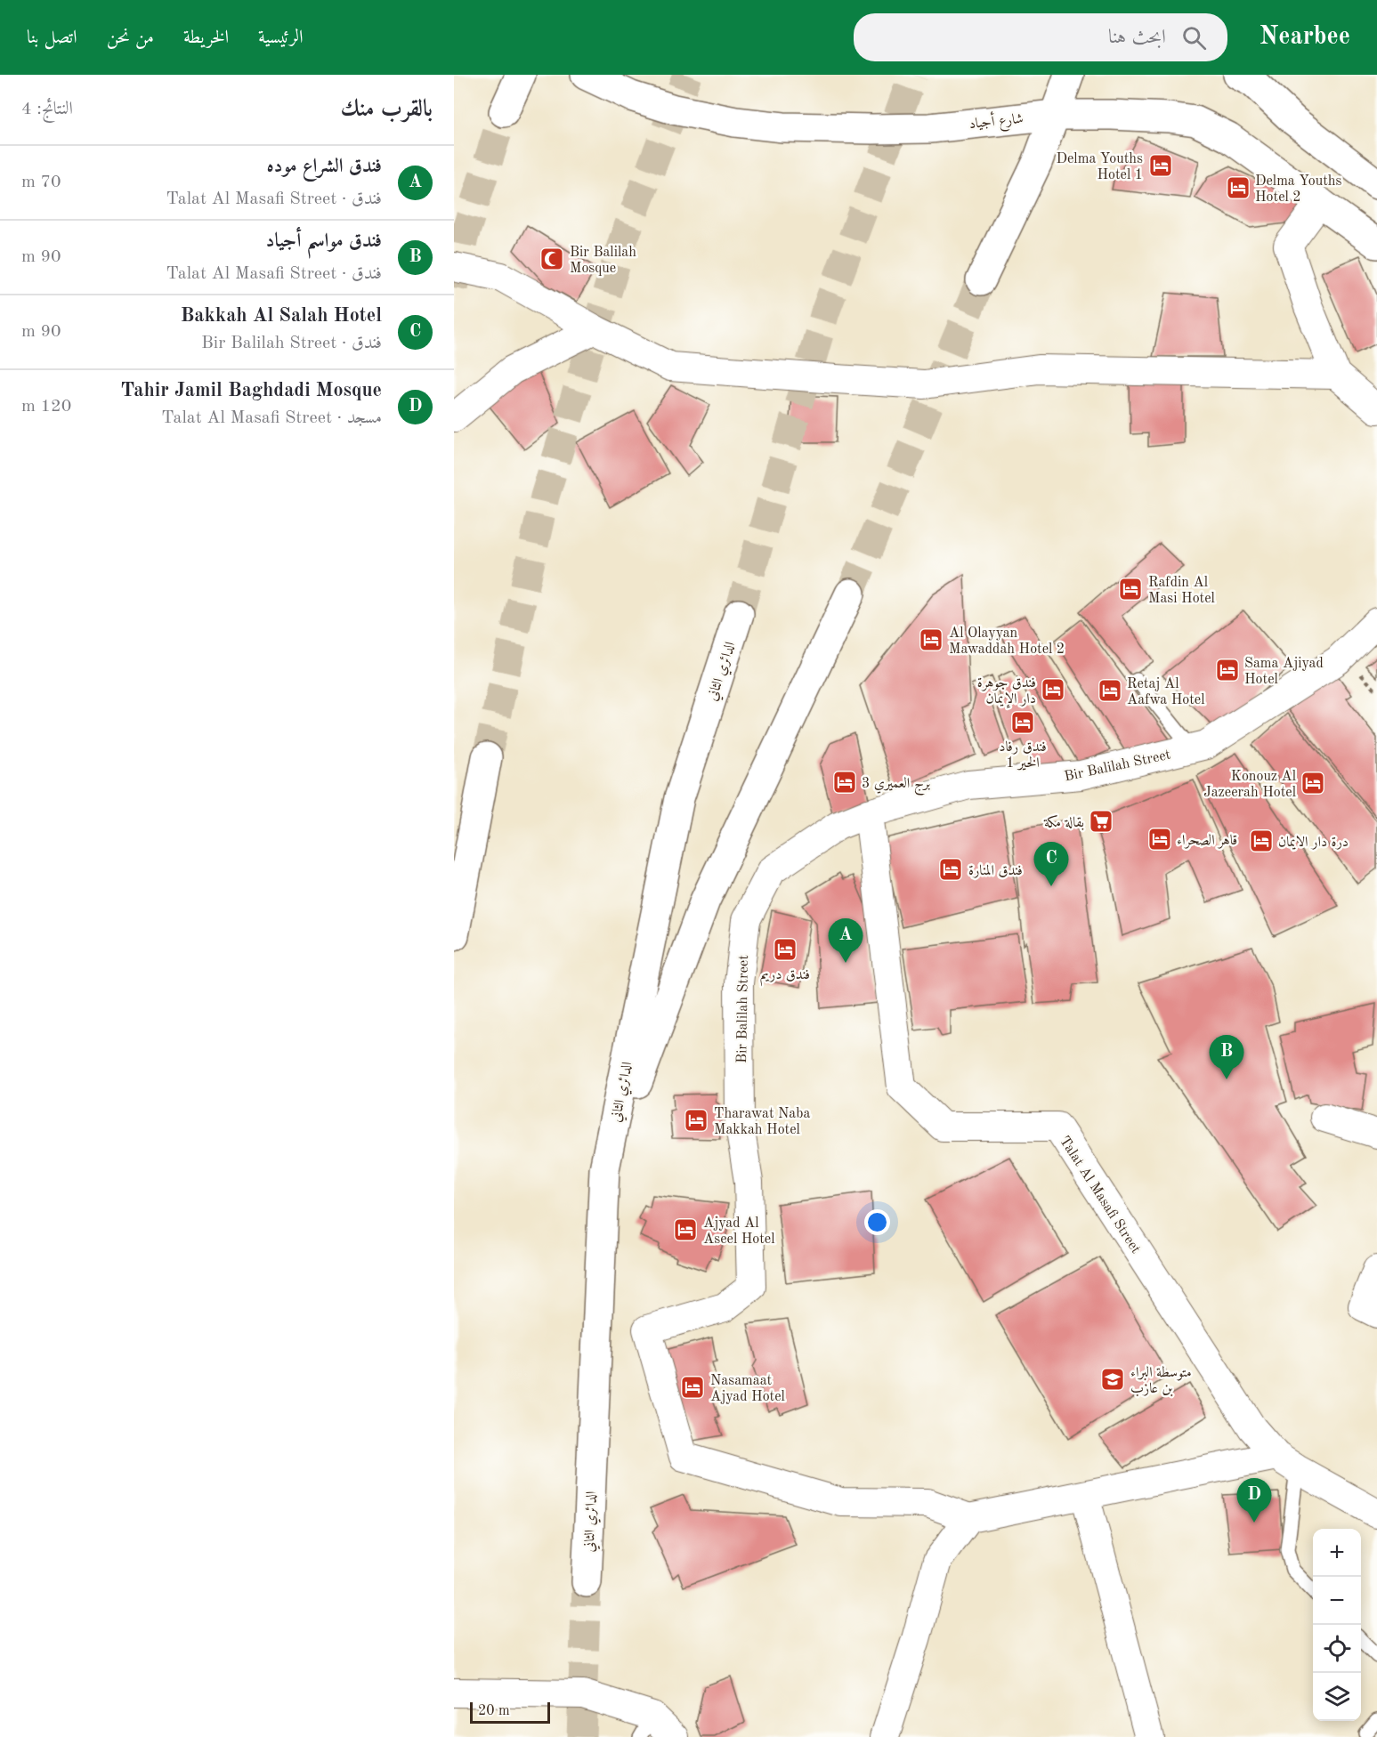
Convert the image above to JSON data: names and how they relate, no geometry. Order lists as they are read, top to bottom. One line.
{"streets":{"main road":["شارع أجياد","الدائري الثاني"],"street":["Bir Balilah Street","Talat Al Masafi Street"]},"crossings":[["Bir Balilah Street","Talat Al Masafi Street"]],"places":{"hotel":["Delma Youths Hotel 1","Delma Youths Hotel 2","Rafdin Al Masi Hotel","Al Olayyan Mawaddah Hotel 2","Sama Ajiyad Hotel","فندق جوهرة دار الإيمان","Retaj Al Aafwa Hotel","فندق رفاد الخير 1","برج العميري 3","Konouz Al Jazeerah Hotel","قاهر الصحراء","درة دار الايمان","فندق المنارة","فندق دريم","Tharawat Naba Makkah Hotel","Ajyad Al Aseel Hotel","Nasamaat Ajyad Hotel"],"mosque":["Bir Balilah Mosque"],"supermarket":["بقالة مكة"],"school or university":["متوسطة البراء بن عازب"]},"scale_bar":"20 m","page":{"header":"Nearbee","search":"ابحث هنا","nav":["الرئيسية","الخريطة","من نحن","اتصل بنا"],"heading":["بالقرب منك","النتائج: 4"],"list":[{"mark":"A","name":"فندق الشراع موده","note":"فندق · Talat Al Masafi Street","value":"70 m"},{"mark":"B","name":"فندق مواسم أجياد","note":"فندق · Talat Al Masafi Street","value":"90 m"},{"mark":"C","name":"Bakkah Al Salah Hotel","note":"فندق · Bir Balilah Street","value":"90 m"},{"mark":"D","name":"Tahir Jamil Baghdadi Mosque","note":"مسجد · Talat Al Masafi Street","value":"120 m"}],"pins":["C","A","B","D"],"map_buttons":["+","−"],"scale":"20 m"}}
